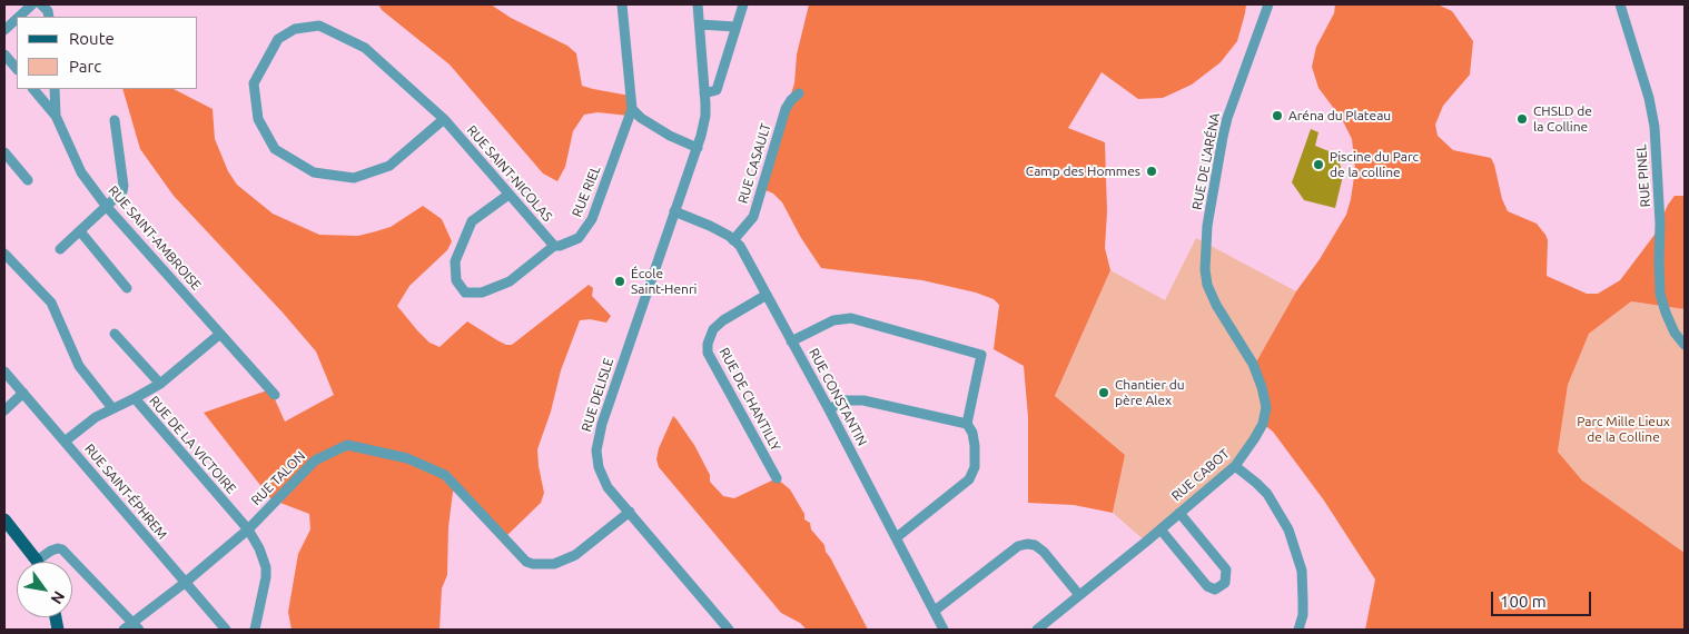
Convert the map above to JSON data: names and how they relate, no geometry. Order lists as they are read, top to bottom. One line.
{"streets":{"street":["RUE DE L'ARÉNA","RUE CASAULT","RUE SAINT-NICOLAS","RUE PINEL","RUE RIEL","RUE SAINT-AMBROISE","RUE DELISLE","RUE CONSTANTIN","RUE DE CHANTILLY","RUE DE LA VICTOIRE","RUE CABOT","RUE TALON","RUE SAINT-ÉPHREM"]},"crossings":[["RUE DE L'ARÉNA","RUE CABOT"],["RUE CASAULT","RUE CONSTANTIN"],["RUE SAINT-NICOLAS","RUE RIEL"],["RUE DELISLE","RUE CONSTANTIN"],["RUE DELISLE","RUE TALON"],["RUE CONSTANTIN","RUE DE CHANTILLY"],["RUE DE LA VICTOIRE","RUE TALON"],["RUE TALON","RUE SAINT-ÉPHREM"]],"parks":["Parc Mille Lieux de la Colline"],"places":["Aréna du Plateau","CHSLD de la Colline","Piscine du Parc de la colline","Camp des Hommes","École Saint-Henri","Chantier du père Alex"],"legend":["Route","Parc"],"scale_bar":"100 m","north":"bottom right"}
